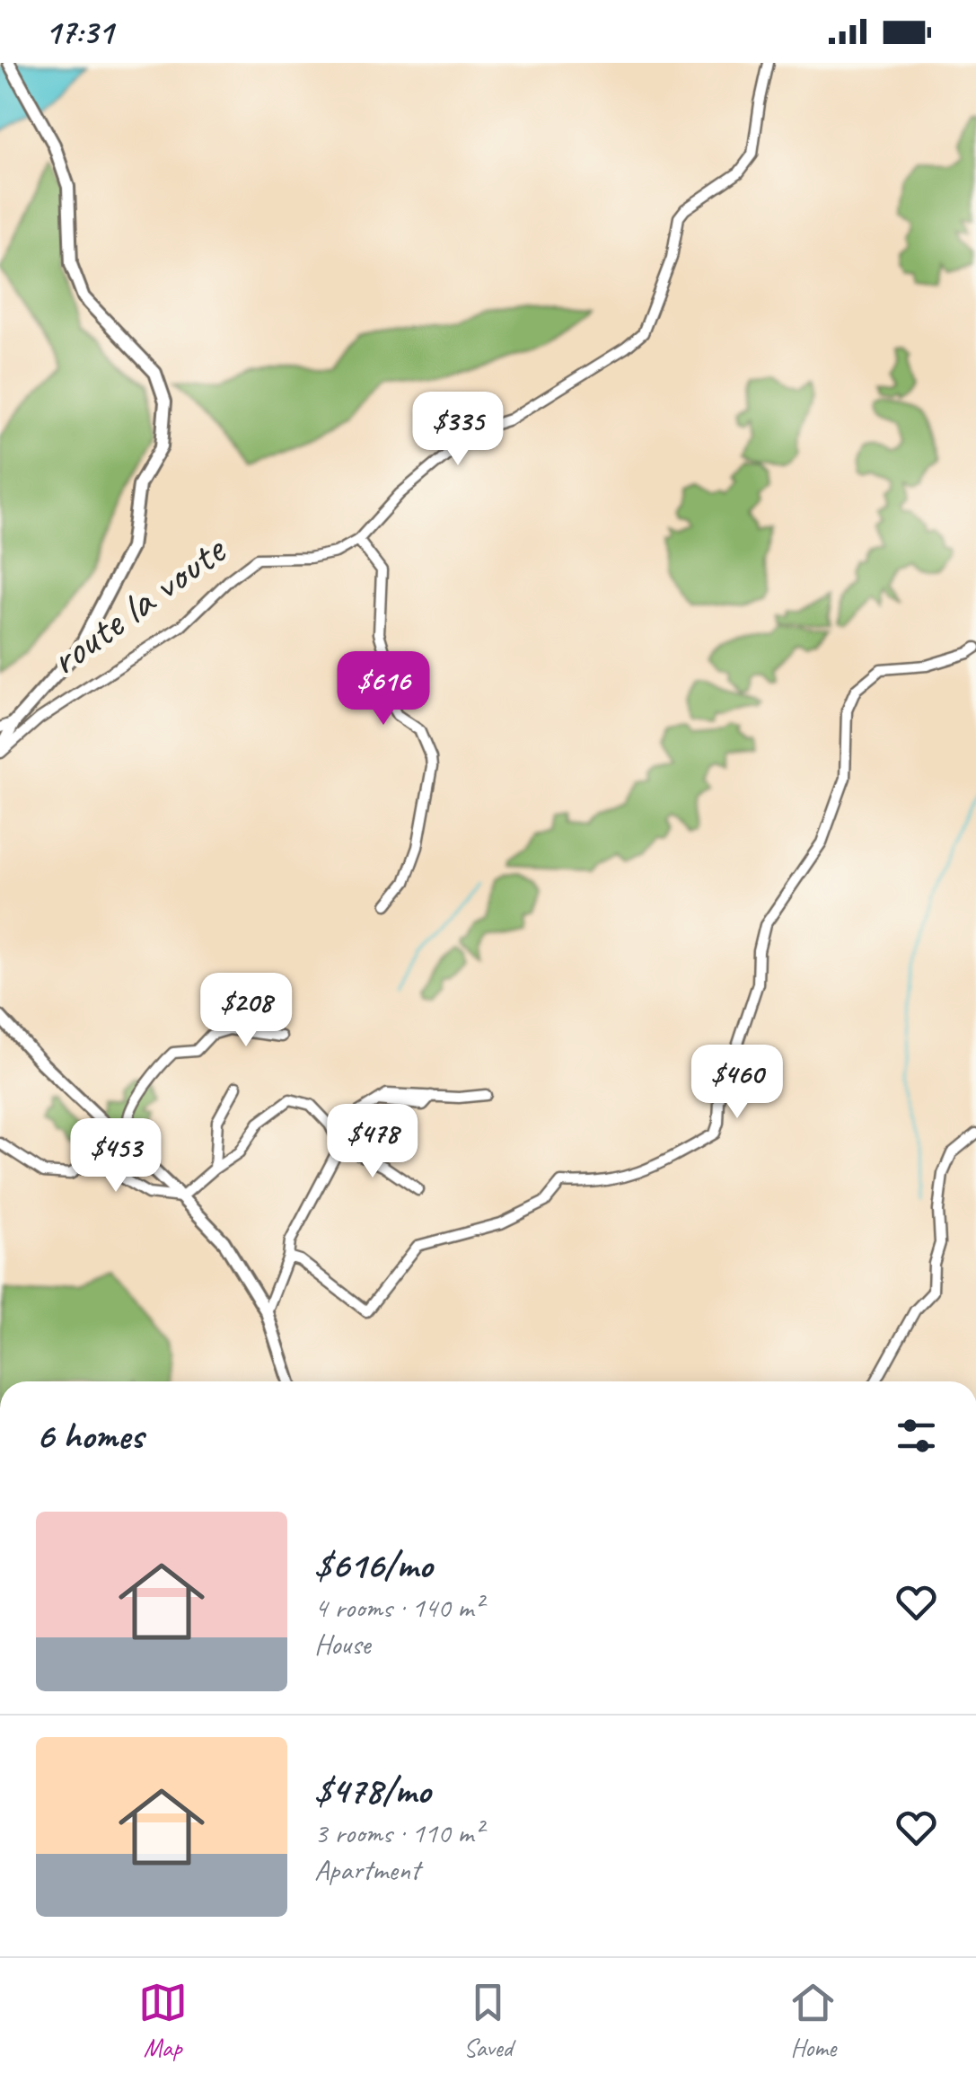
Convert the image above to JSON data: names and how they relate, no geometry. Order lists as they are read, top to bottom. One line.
{"streets":{"street":["route la voute"]},"page":{"status":"17:31","price":["$335","$616","$208","$460","$478","$453"],"heading":"6 homes","list":[{"name":"$616/mo","note":"4 rooms · 140 m² · House"},{"name":"$478/mo","note":"3 rooms · 110 m² · Apartment"}],"tabs":["Map","Saved","Home"]}}
